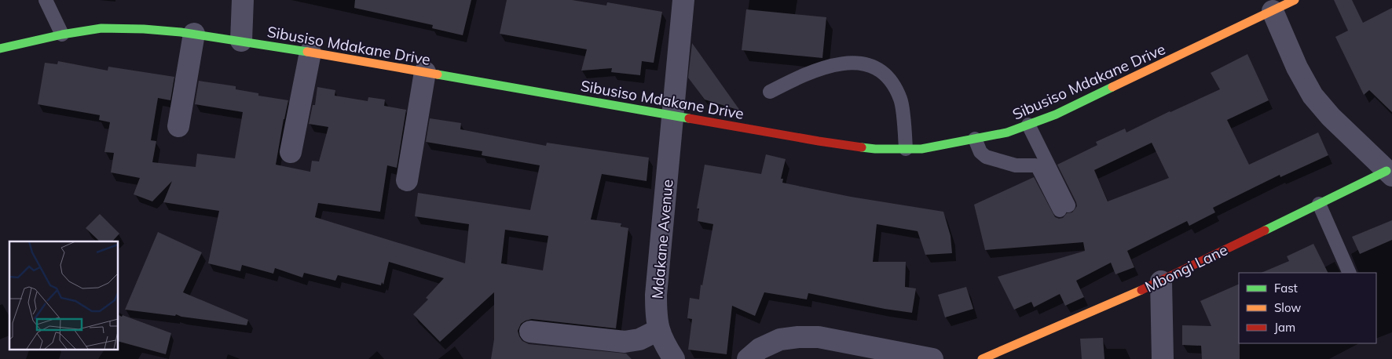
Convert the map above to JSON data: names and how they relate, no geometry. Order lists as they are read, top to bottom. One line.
{"streets":{"street":["Sibusiso Mdakane Drive","Mdakane Avenue","Mbongi Lane"]},"crossings":[["Sibusiso Mdakane Drive","Mdakane Avenue"]],"legend":["Fast","Slow","Jam"]}
